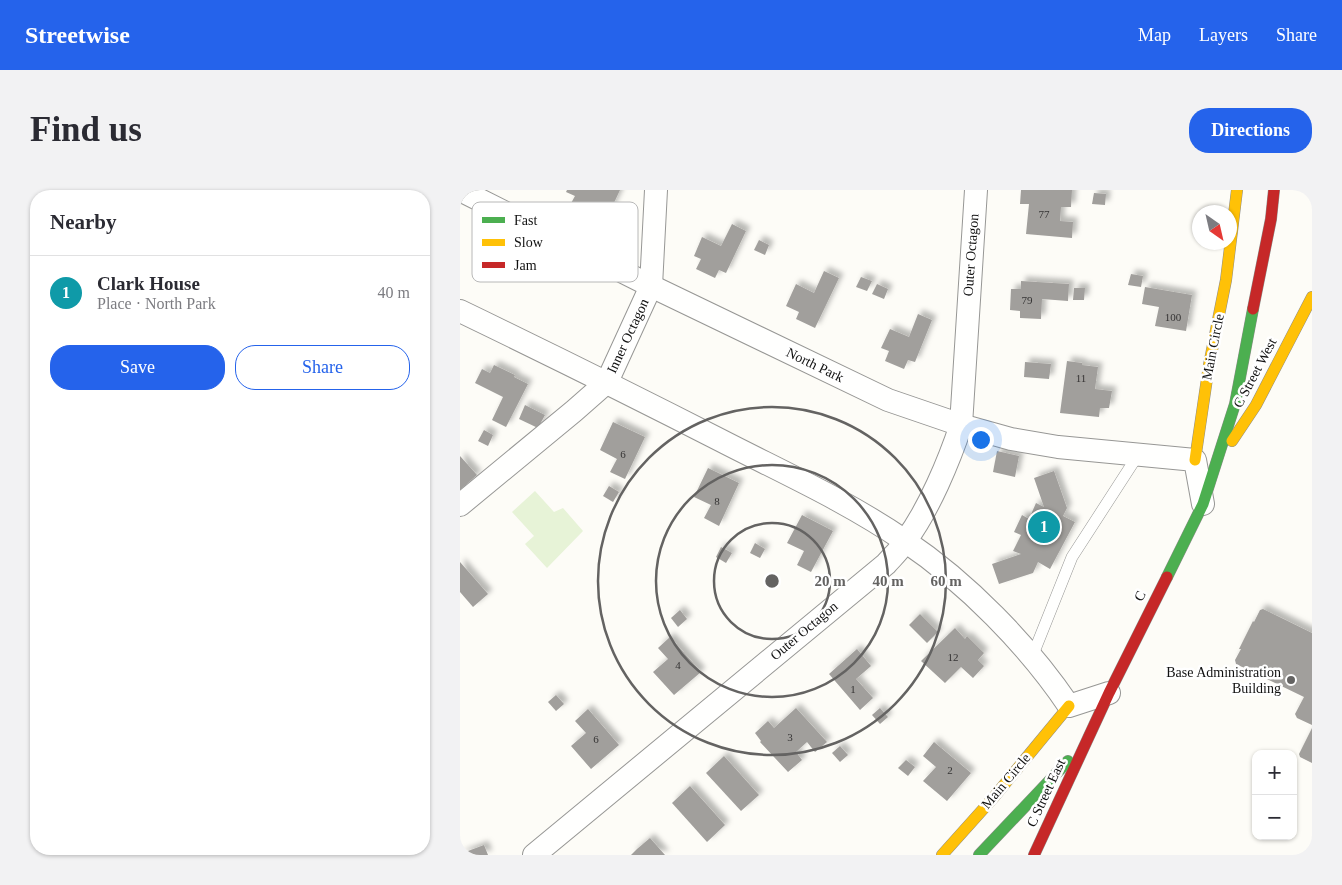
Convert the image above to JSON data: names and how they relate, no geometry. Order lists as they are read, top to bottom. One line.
{"streets":{"street":["Outer Octagon","Inner Octagon","Main Circle","North Park","C Street West","C","C Street East"]},"crossings":[["Outer Octagon","North Park"],["Inner Octagon","North Park"],["Main Circle","North Park"],["Main Circle","C Street West"],["Main Circle","C"],["North Park","C Street West"],["C","C Street East"]],"places":["Base Administration Building"],"house_numbers":["77","79","100","11","6","8","12","4","1","3","6","2"],"legend":["Fast","Slow","Jam"],"north":"bottom right","page":{"header":"Streetwise","nav":["Map","Layers","Share"],"buttons":["Directions",["Save","Share"]],"title":"Find us","heading":"Nearby","list":[{"mark":"1","name":"Clark House","note":"Place · North Park","value":"40 m"}],"pins":"1","map_buttons":["+","−"]},"rings":["20 m","40 m","60 m"]}
